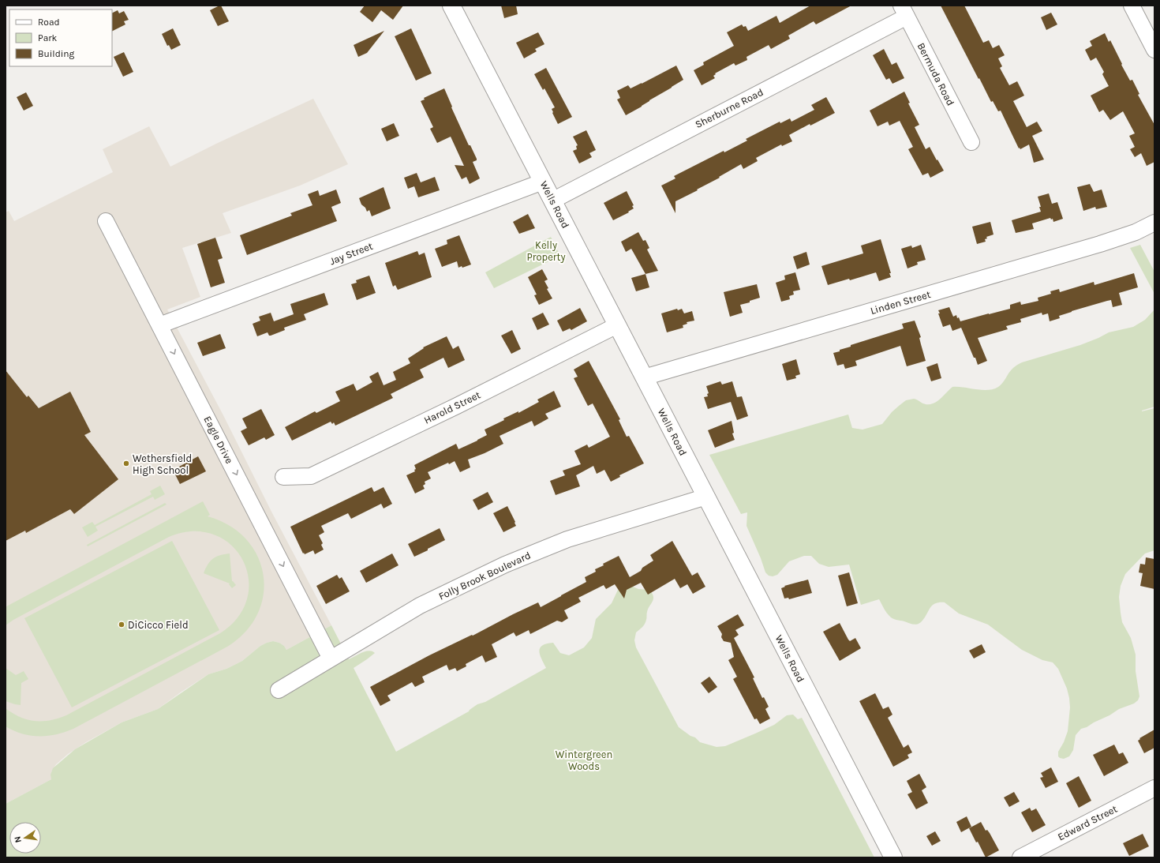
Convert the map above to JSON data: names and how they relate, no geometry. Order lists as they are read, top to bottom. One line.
{"streets":{"main road":["Wells Road"],"street":["Bermuda Road","Sherburne Road","Jay Street","Linden Street","Harold Street","Eagle Drive","Folly Brook Boulevard","Edward Street"]},"crossings":[["Bermuda Road","Sherburne Road"],["Sherburne Road","Wells Road"],["Wells Road","Jay Street"],["Wells Road","Linden Street"],["Wells Road","Harold Street"],["Wells Road","Folly Brook Boulevard"],["Jay Street","Eagle Drive"],["Eagle Drive","Folly Brook Boulevard"]],"one_way":["Eagle Drive"],"parks":["Kelly Property","Wintergreen Woods"],"places":["Wethersfield High School","DiCicco Field"],"legend":["Road","Park","Building"],"north":"left"}
